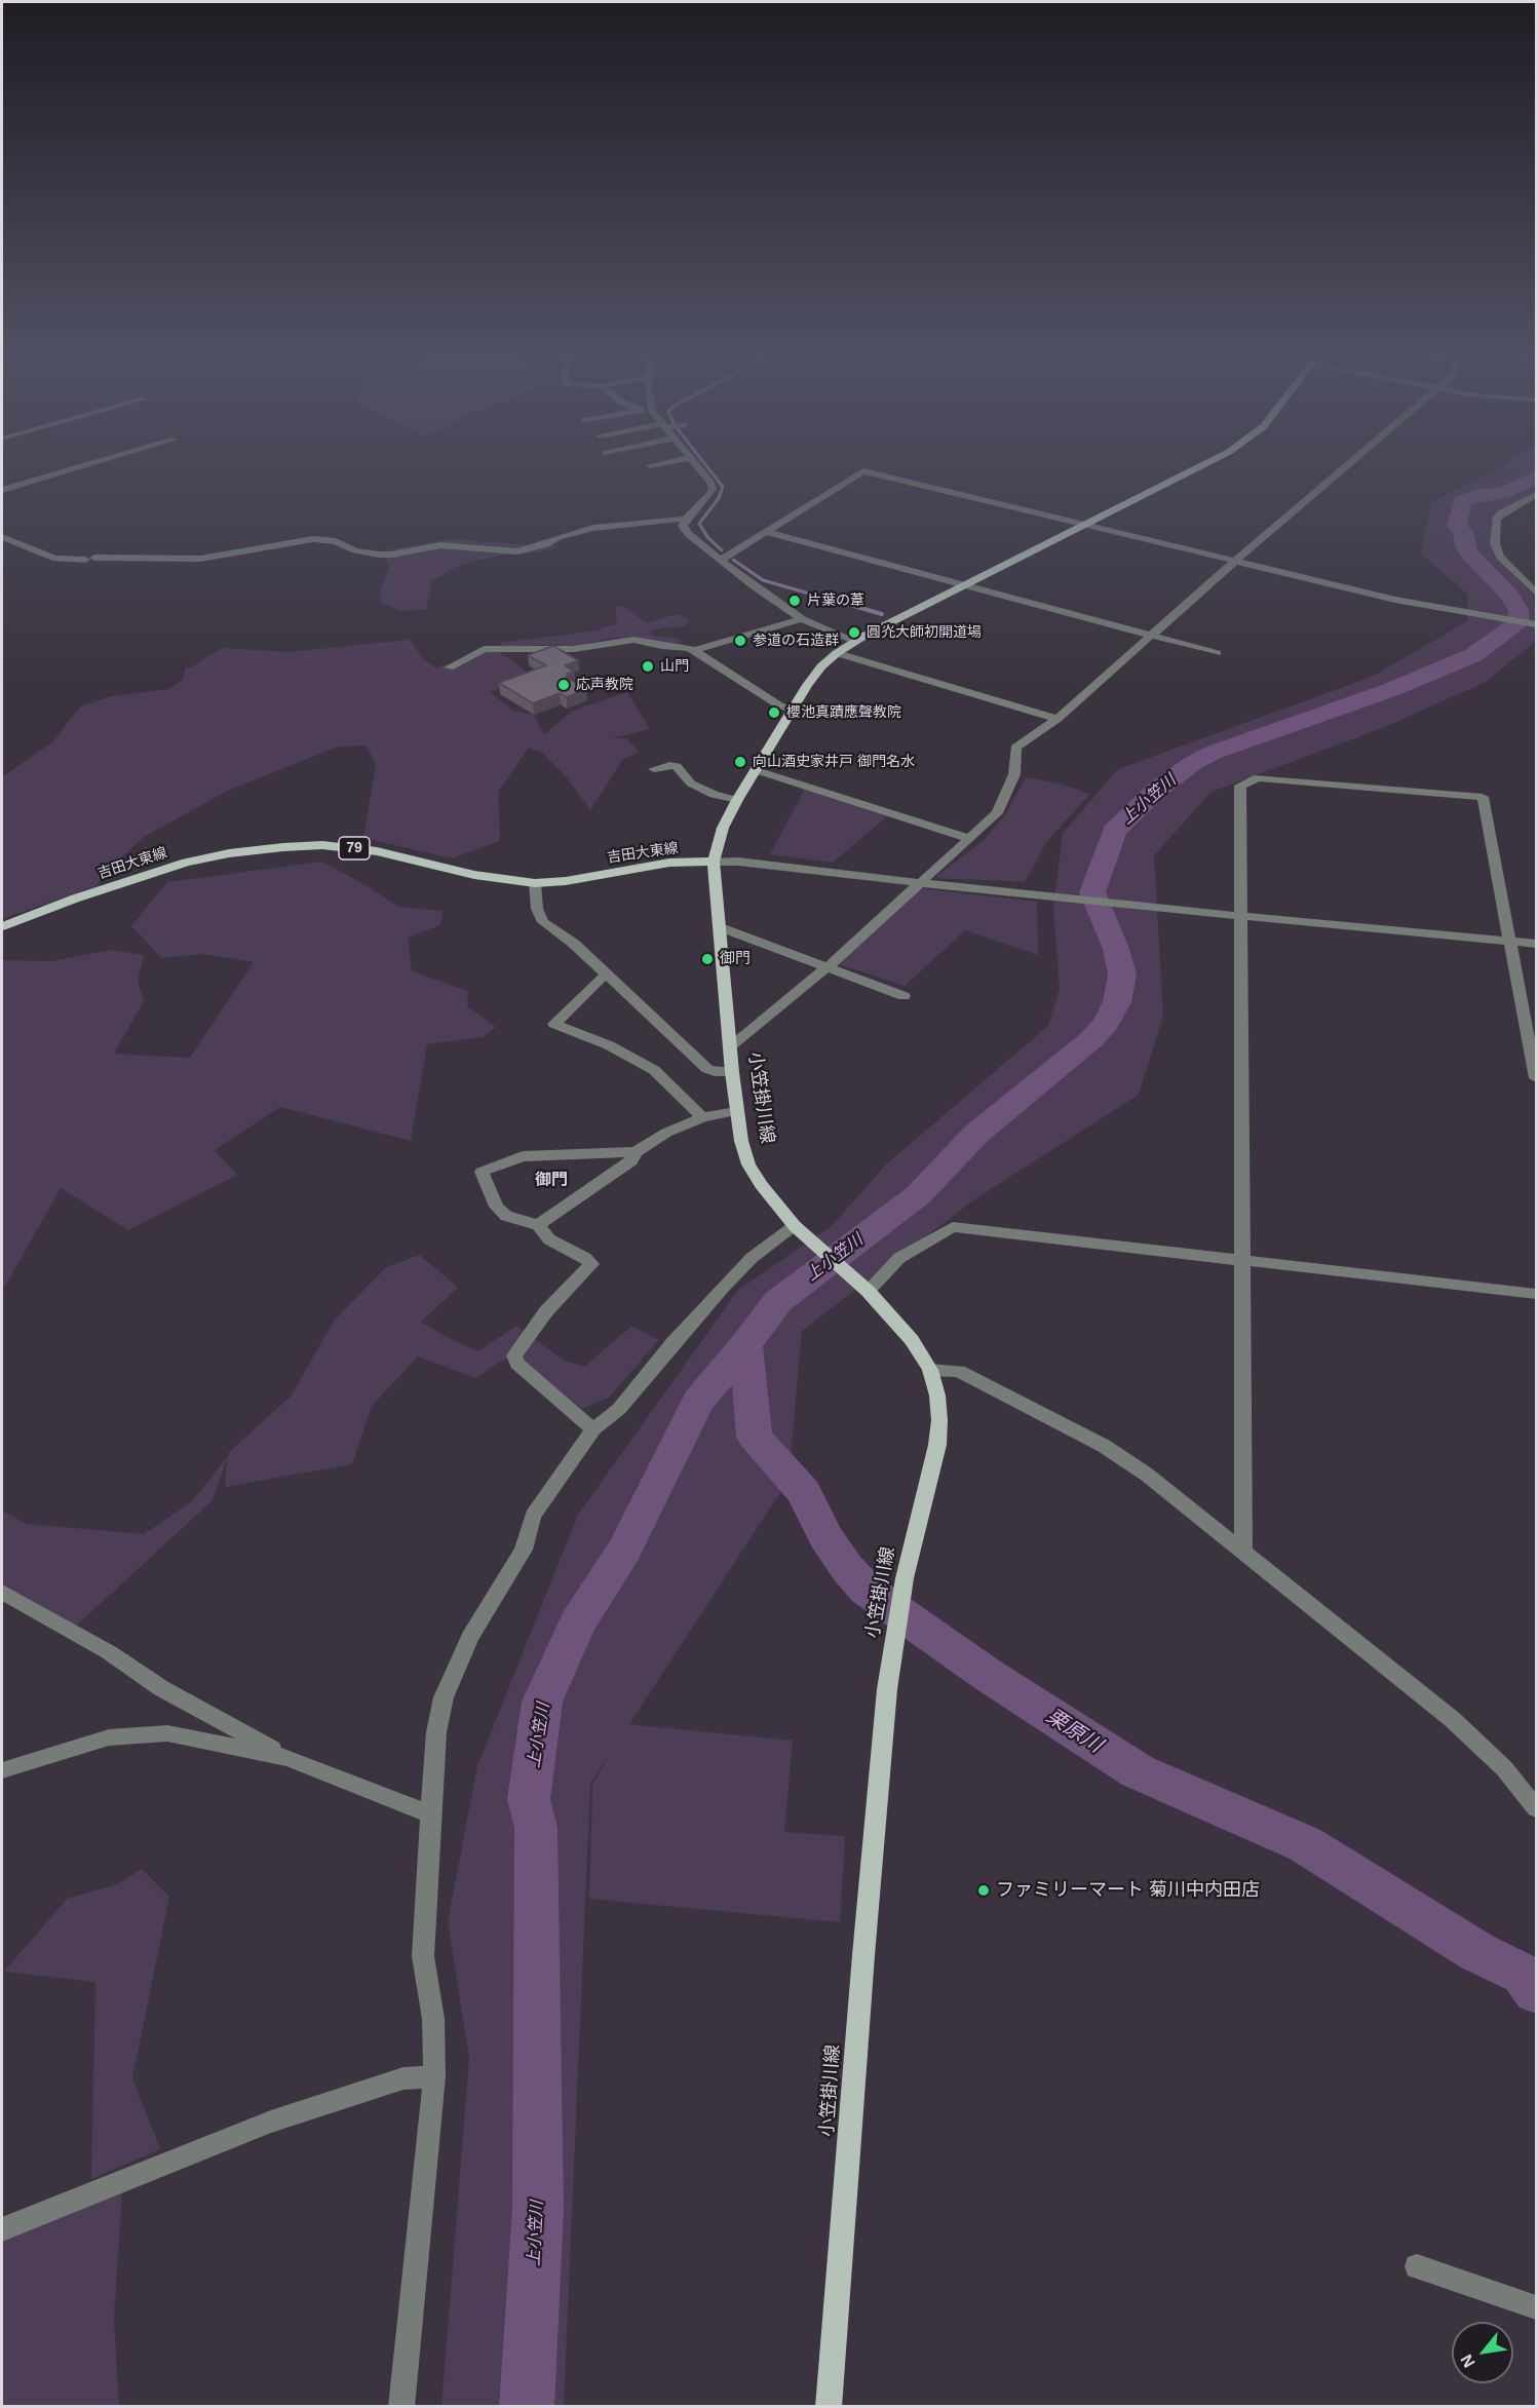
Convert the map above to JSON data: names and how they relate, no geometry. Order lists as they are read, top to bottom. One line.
{"streets":{"main road":["79","吉田大東線","小笠掛川線"]},"crossings":[["吉田大東線","小笠掛川線"]],"districts":["御門"],"water":["上小笠川","栗原川"],"places":["片葉の葦","圓灮大師初開道場","参道の石造群","山門","応声教院","櫻池真蹟應聲教院","向山酒史家井戸 御門名水","御門","ファミリーマート 菊川中内田店"],"north":"bottom left"}
